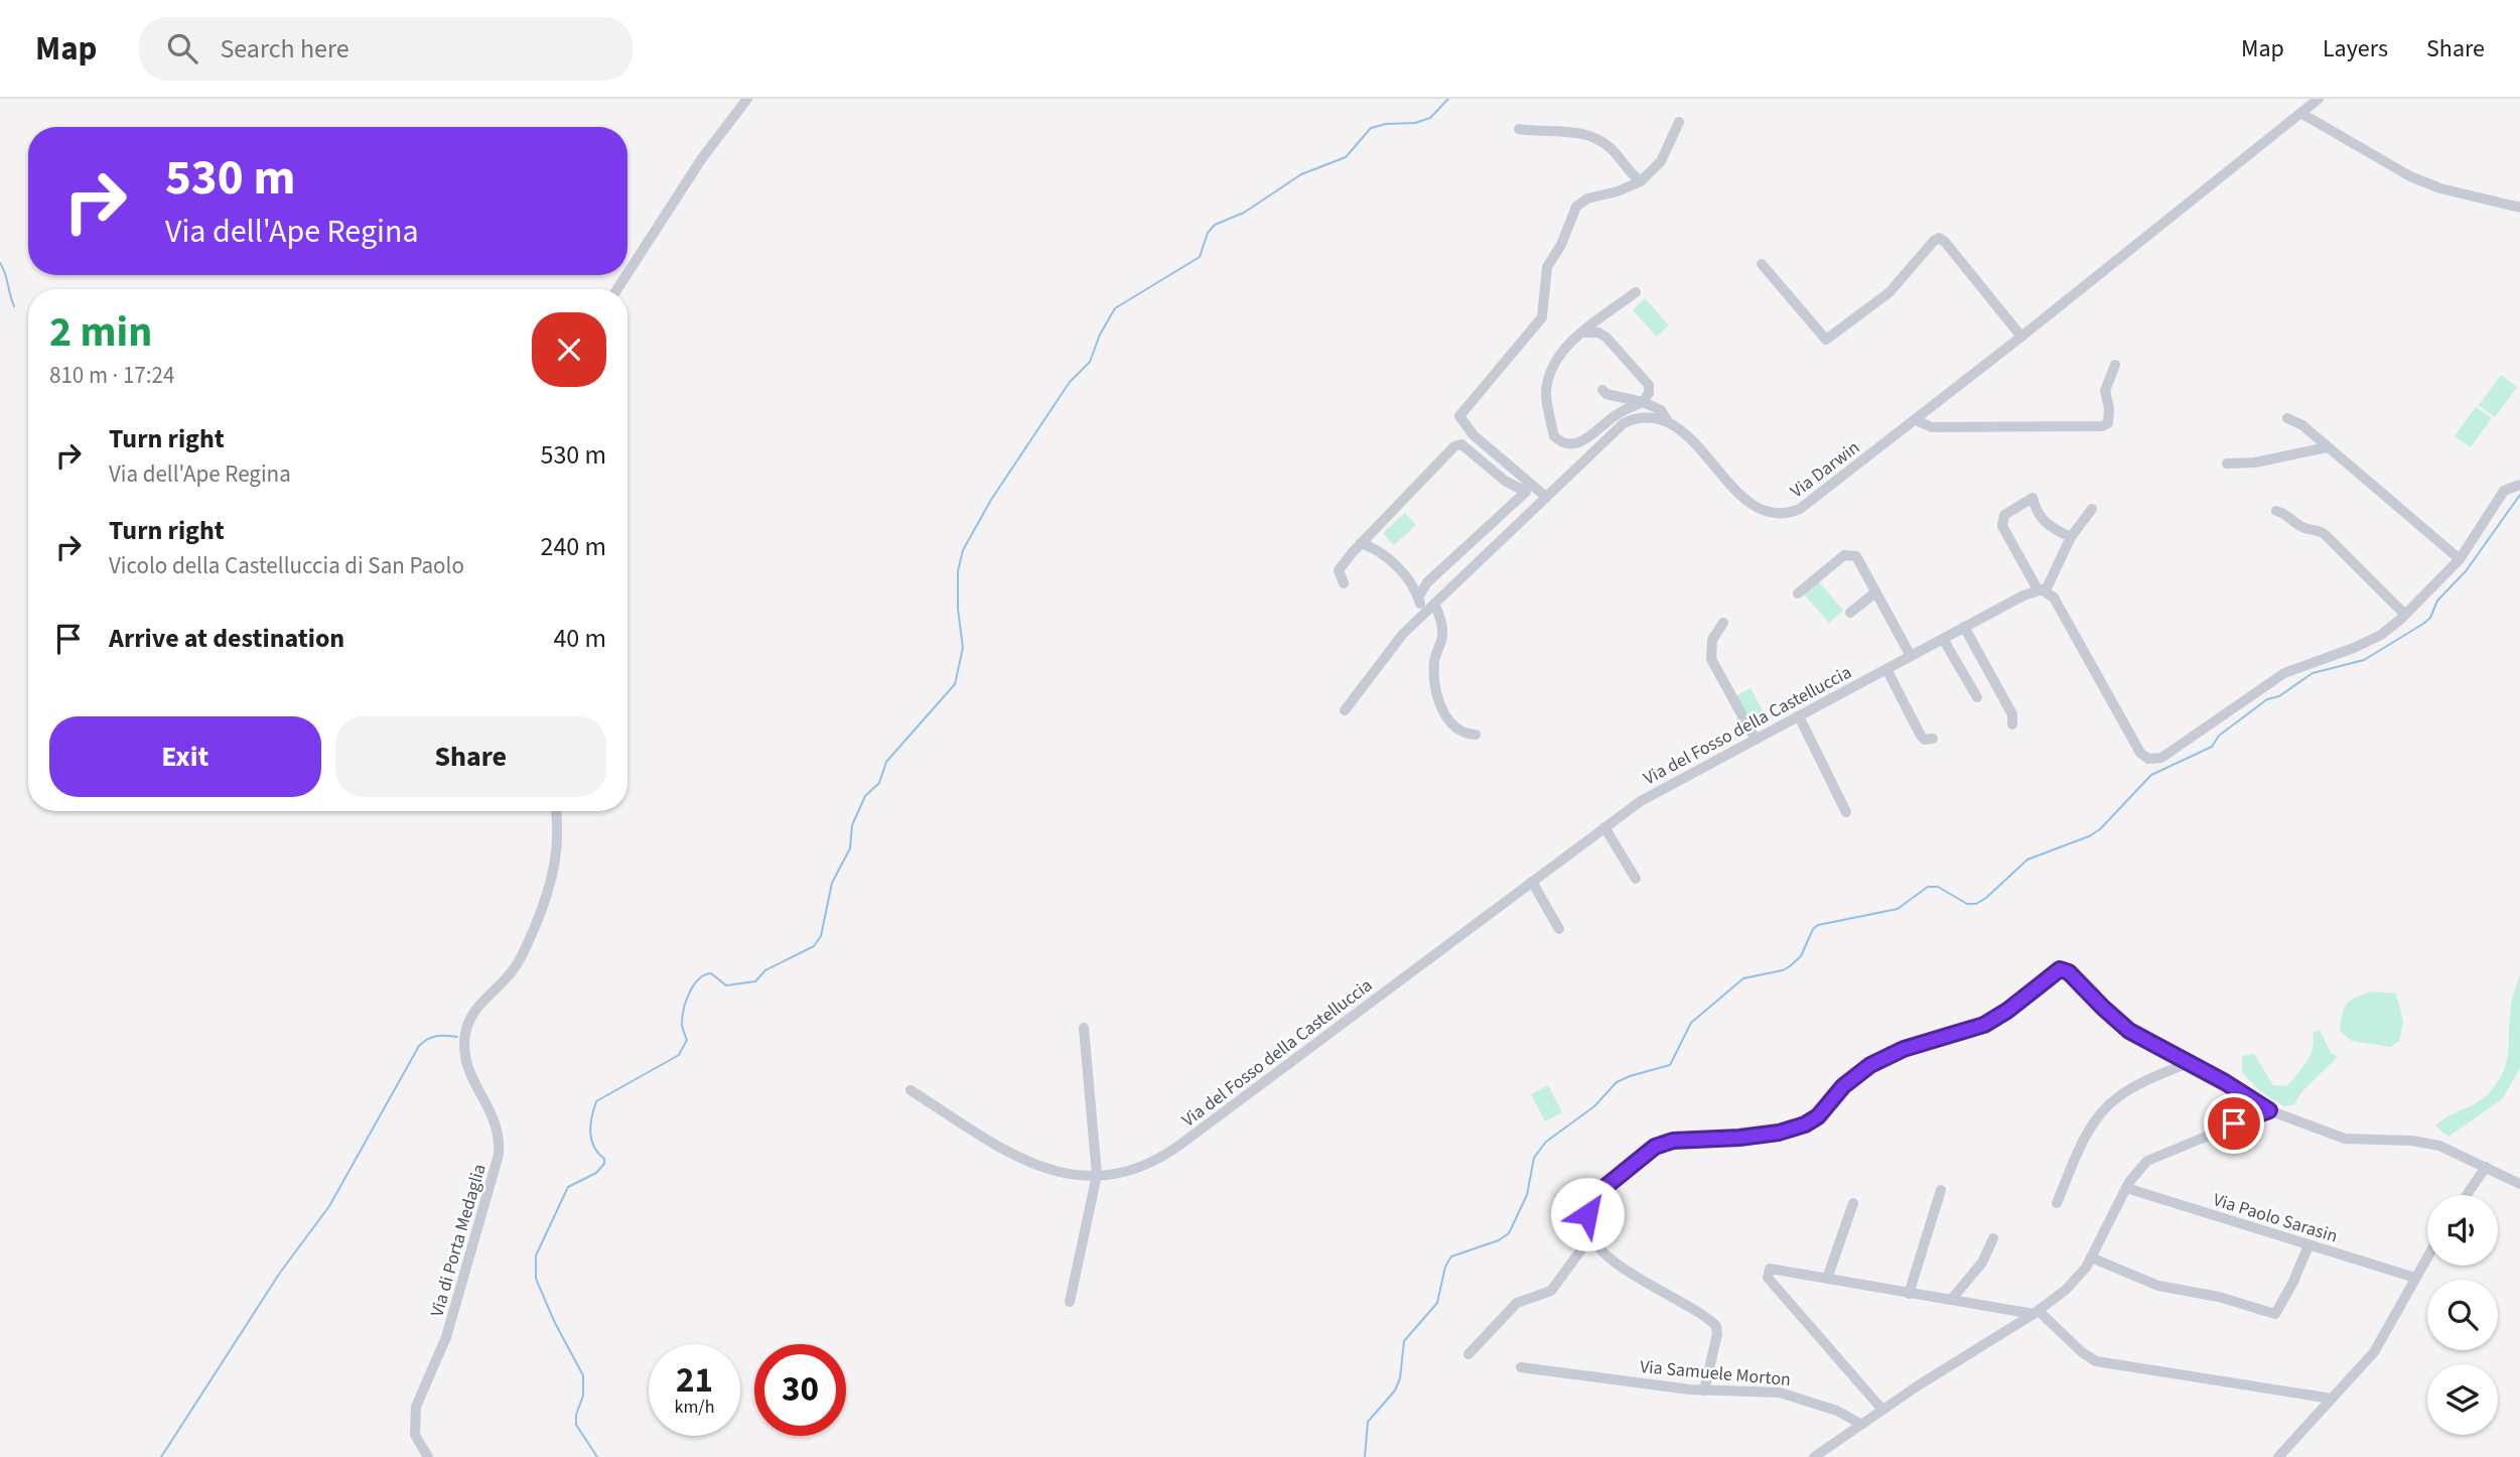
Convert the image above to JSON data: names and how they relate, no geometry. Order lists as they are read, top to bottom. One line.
{"streets":{"street":["Via Darwin","Via del Fosso della Castelluccia","Via Paolo Sarasin","Via di Porta Medaglia","Via Samuele Morton"]},"page":{"header":"Map","search":"Search here","nav":["Map","Layers","Share"],"turn":["530 m","Via dell'Ape Regina"],"heading":["2 min","810 m · 17:24"],"list":[{"name":"Turn right","note":"Via dell'Ape Regina","value":"530 m"},{"name":"Turn right","note":"Vicolo della Castelluccia di San Paolo","value":"240 m"},{"name":"Arrive at destination","value":"40 m"}],"buttons":["Exit","Share"],"speed":"21 km/h","limit":"30"}}
